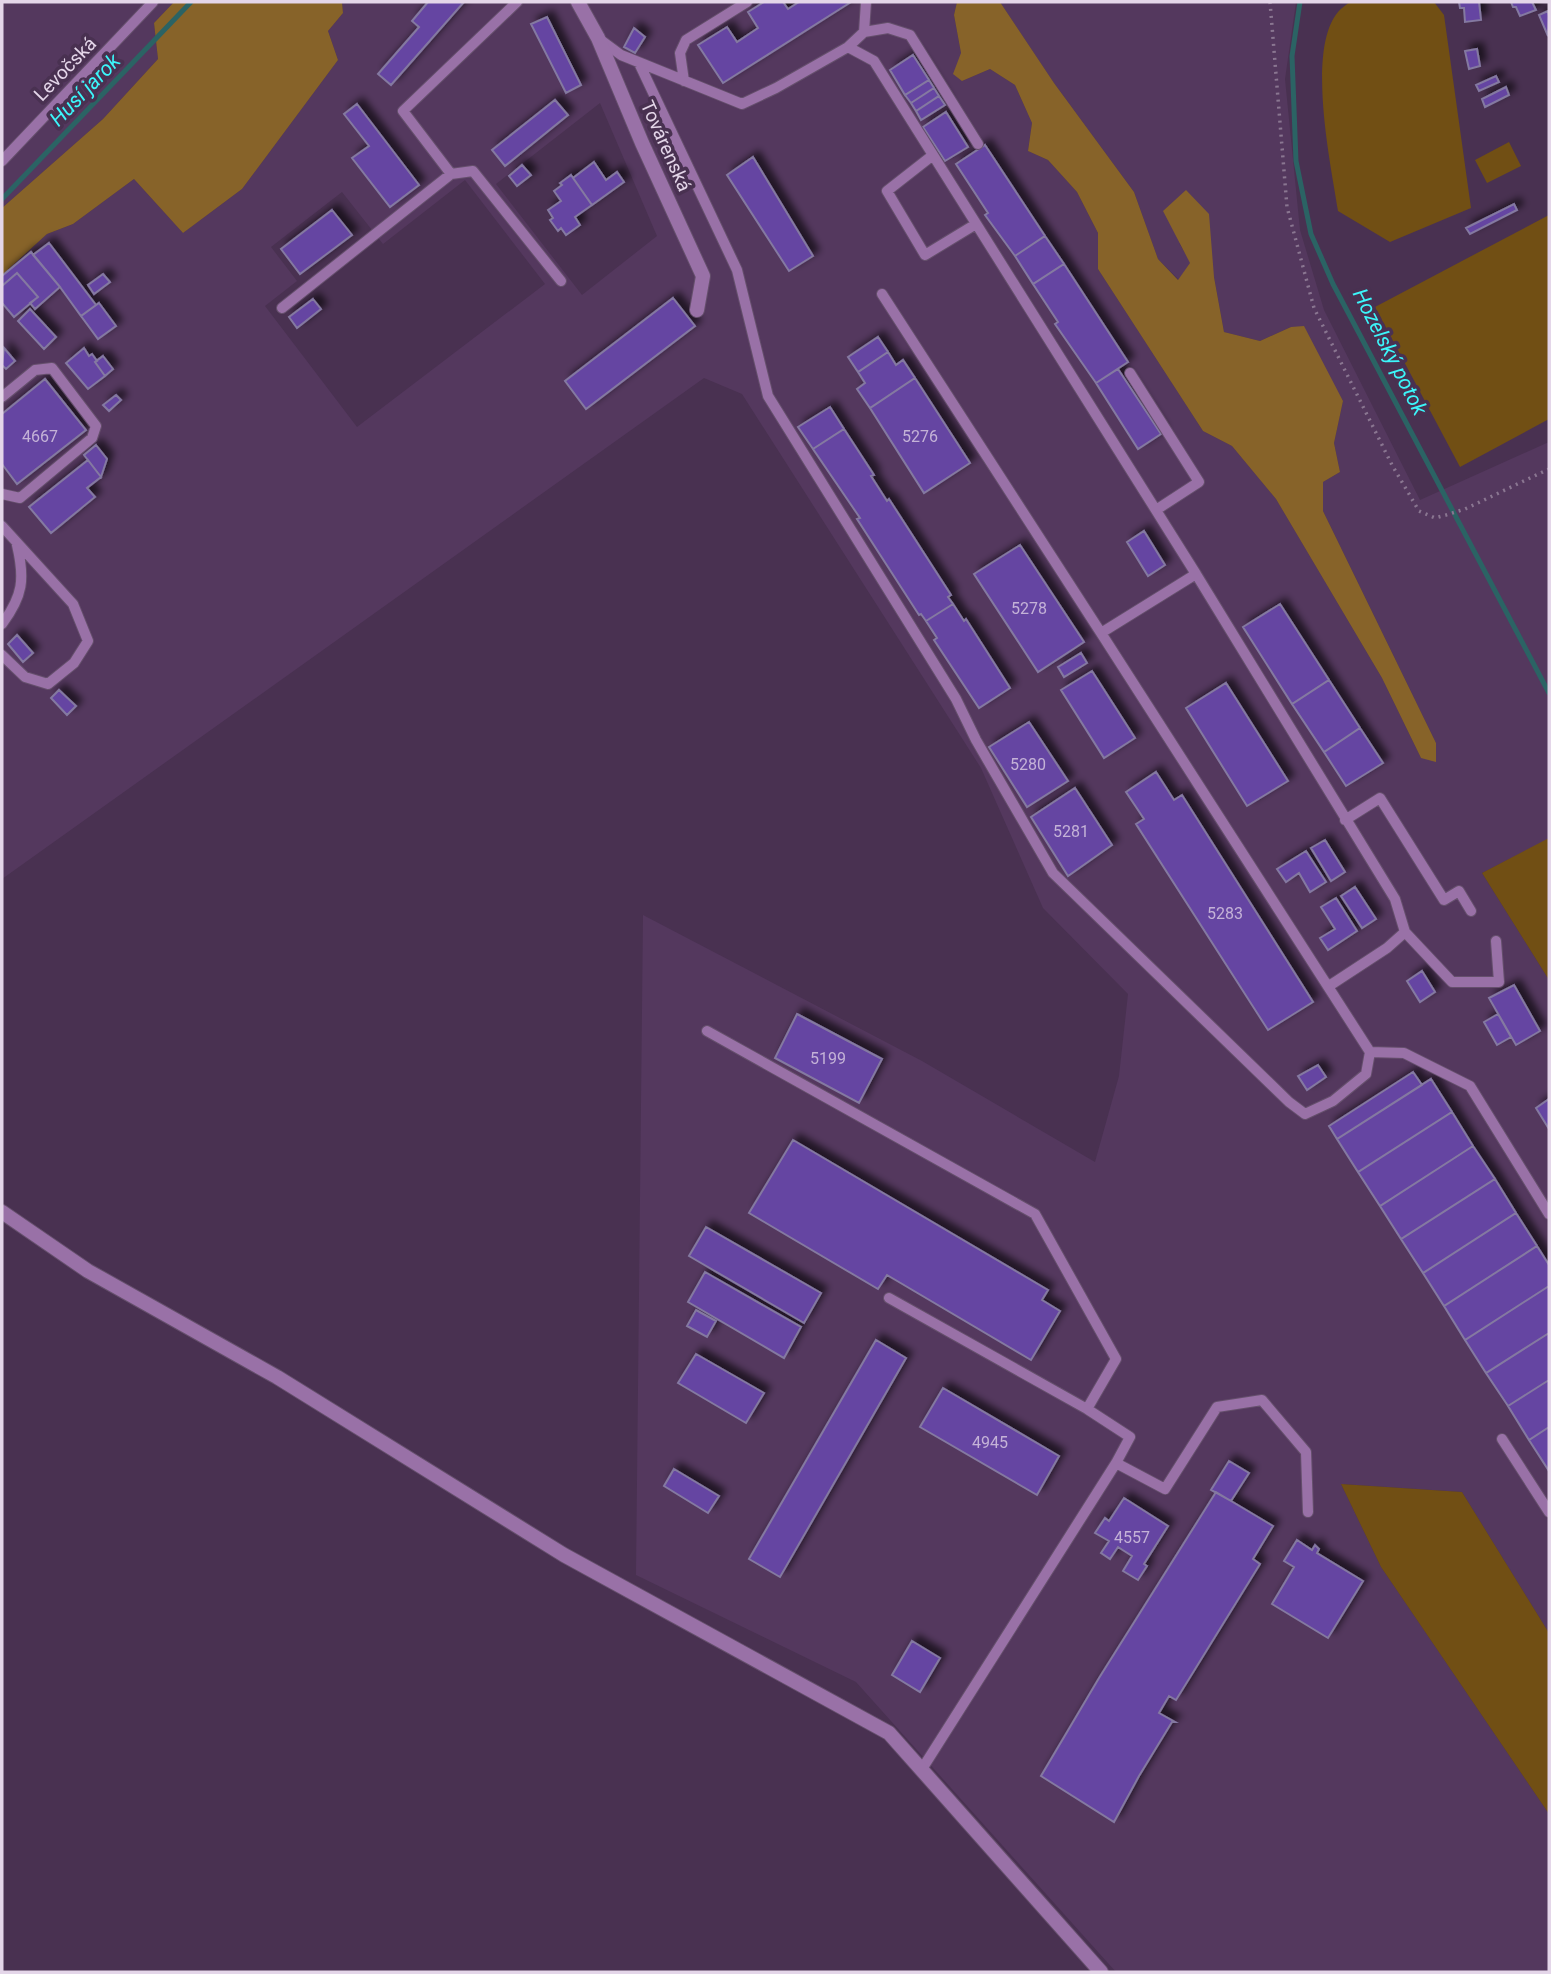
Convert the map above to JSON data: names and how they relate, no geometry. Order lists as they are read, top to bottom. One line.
{"streets":{"street":["Továrenská"],"lane":["Levočská"]},"water":["Husí jarok","Hozelský potok"],"house_numbers":["4667","5276","5278","5280","5281","5283","5199","4945","4557"]}
